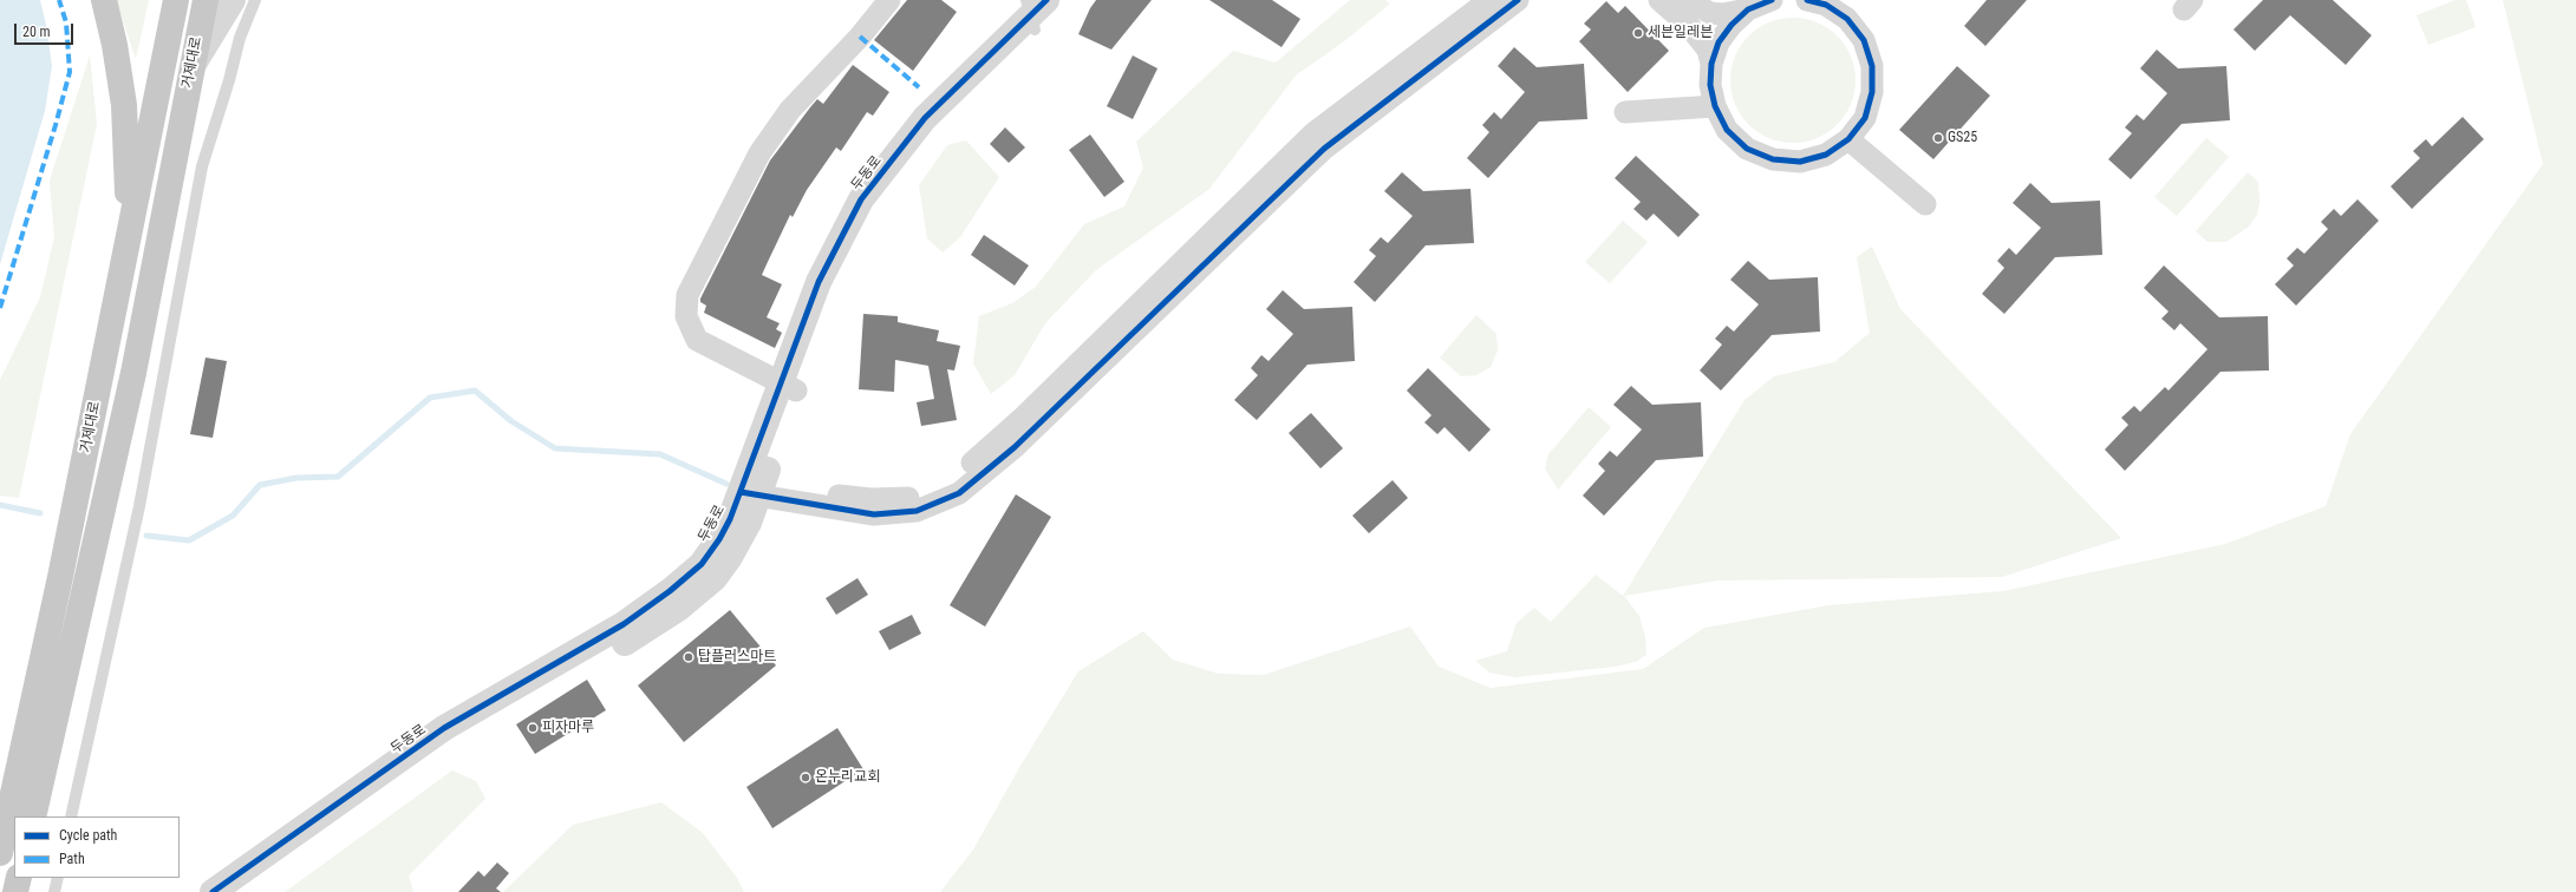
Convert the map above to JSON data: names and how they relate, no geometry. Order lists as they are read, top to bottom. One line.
{"streets":{"highway":["거제대로"],"street":["두동로"]},"places":["세븐일레븐","GS25","탑플러스마트","피자마루","온누리교회"],"legend":["Cycle path","Path"],"scale_bar":"20 m"}
